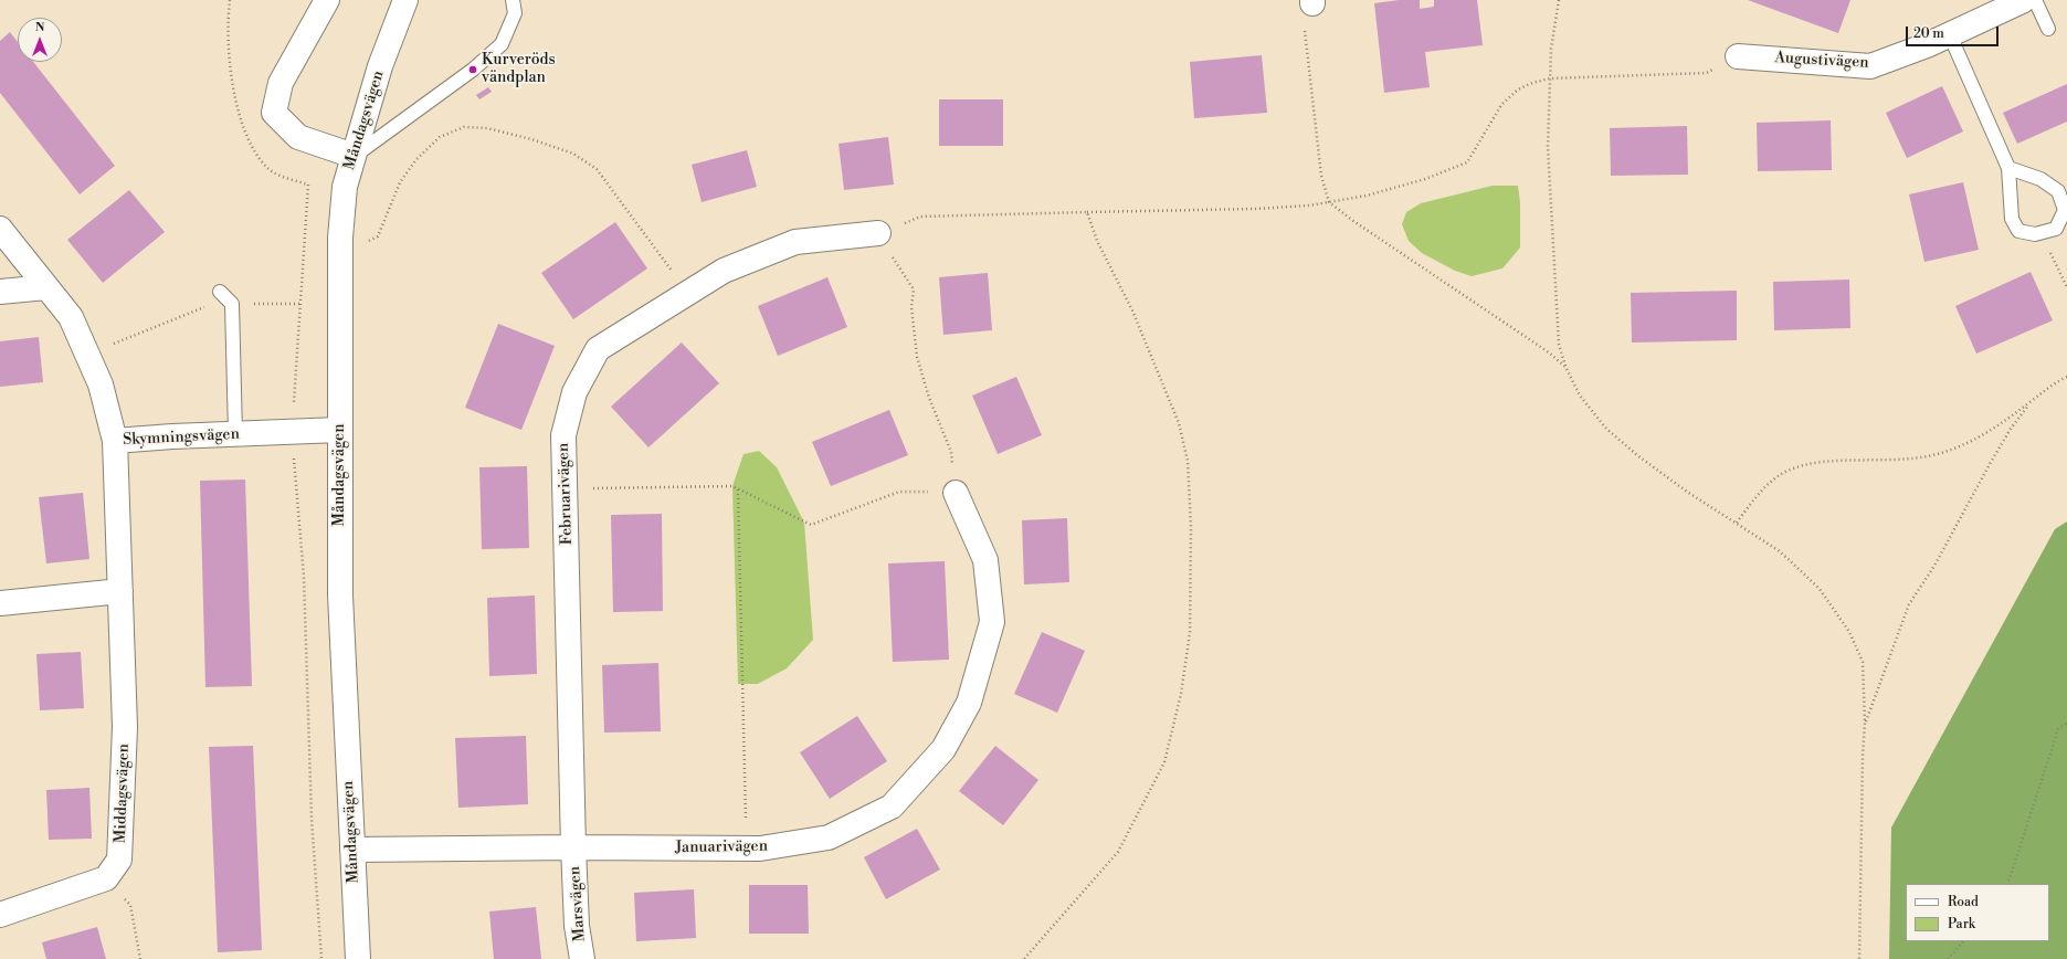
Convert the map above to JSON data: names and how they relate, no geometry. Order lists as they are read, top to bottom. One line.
{"streets":{"street":["Augustivägen","Måndagsvägen","Skymningsvägen","Februarivägen","Middagsvägen","Januarivägen","Marsvägen"]},"crossings":[["Måndagsvägen","Skymningsvägen"],["Måndagsvägen","Januarivägen"],["Skymningsvägen","Middagsvägen"],["Februarivägen","Januarivägen"],["Februarivägen","Marsvägen"],["Januarivägen","Marsvägen"]],"places":["Kurveröds vändplan"],"legend":["Road","Park"],"scale_bar":"20 m","north":"top"}
